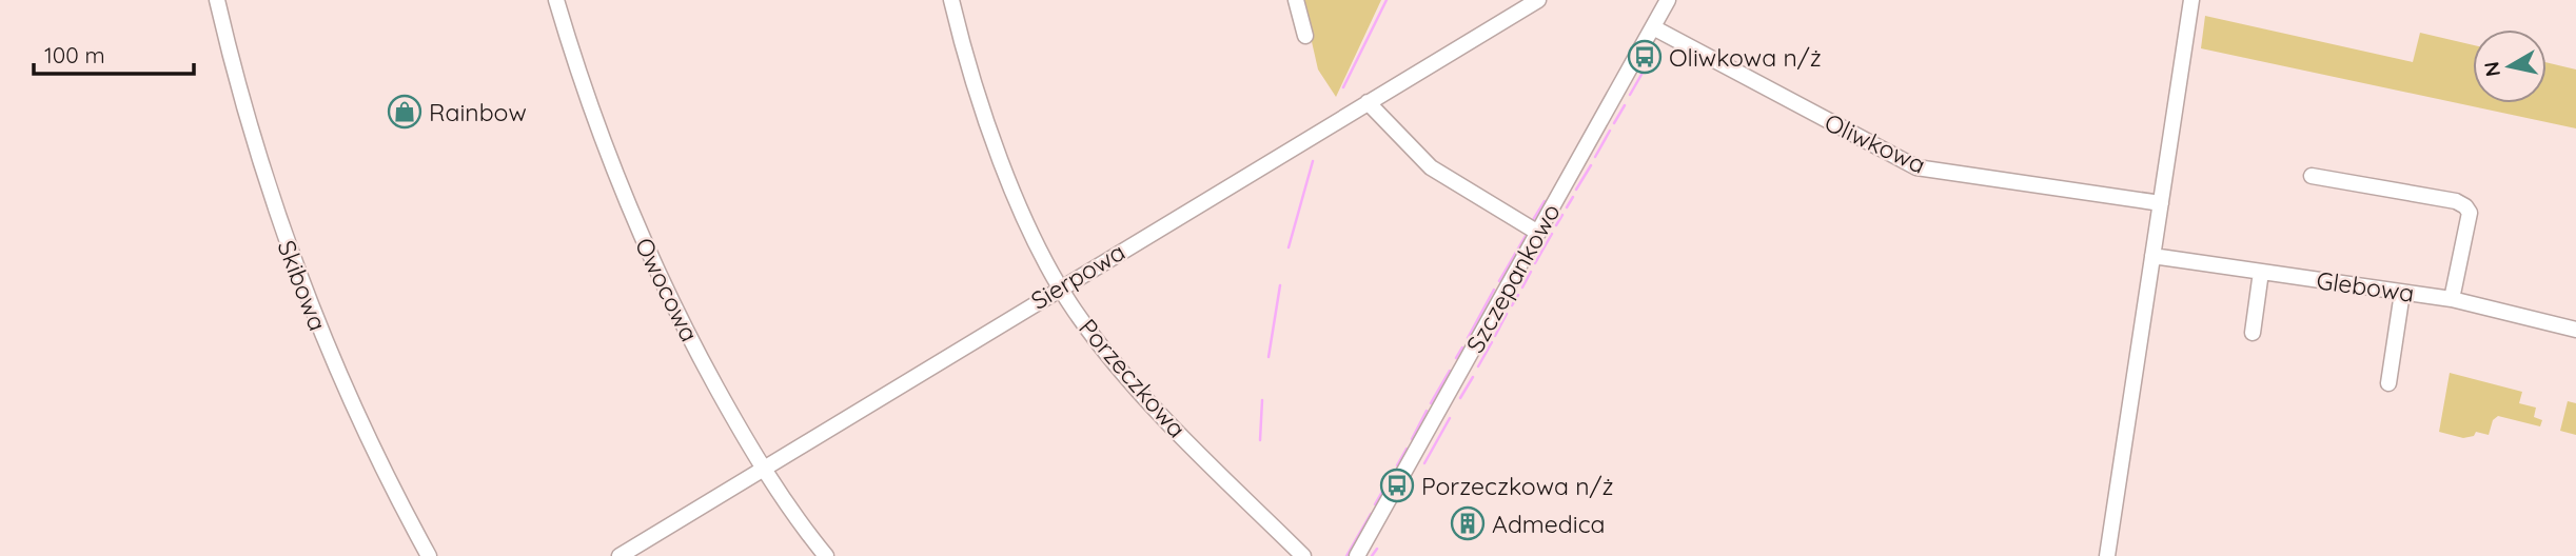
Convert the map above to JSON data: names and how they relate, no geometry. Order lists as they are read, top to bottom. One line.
{"streets":{"street":["Oliwkowa","Sierpowa","Szczepankowo","Skibowa","Glebowa","Owocowa","Porzeczkowa"]},"crossings":[["Oliwkowa","Szczepankowo"],["Sierpowa","Owocowa"],["Sierpowa","Porzeczkowa"]],"places":{"bus stop":["Oliwkowa n/ż","Porzeczkowa n/ż"],"shop":["Rainbow"],"building":["Admedica"]},"scale_bar":"100 m","north":"left"}
